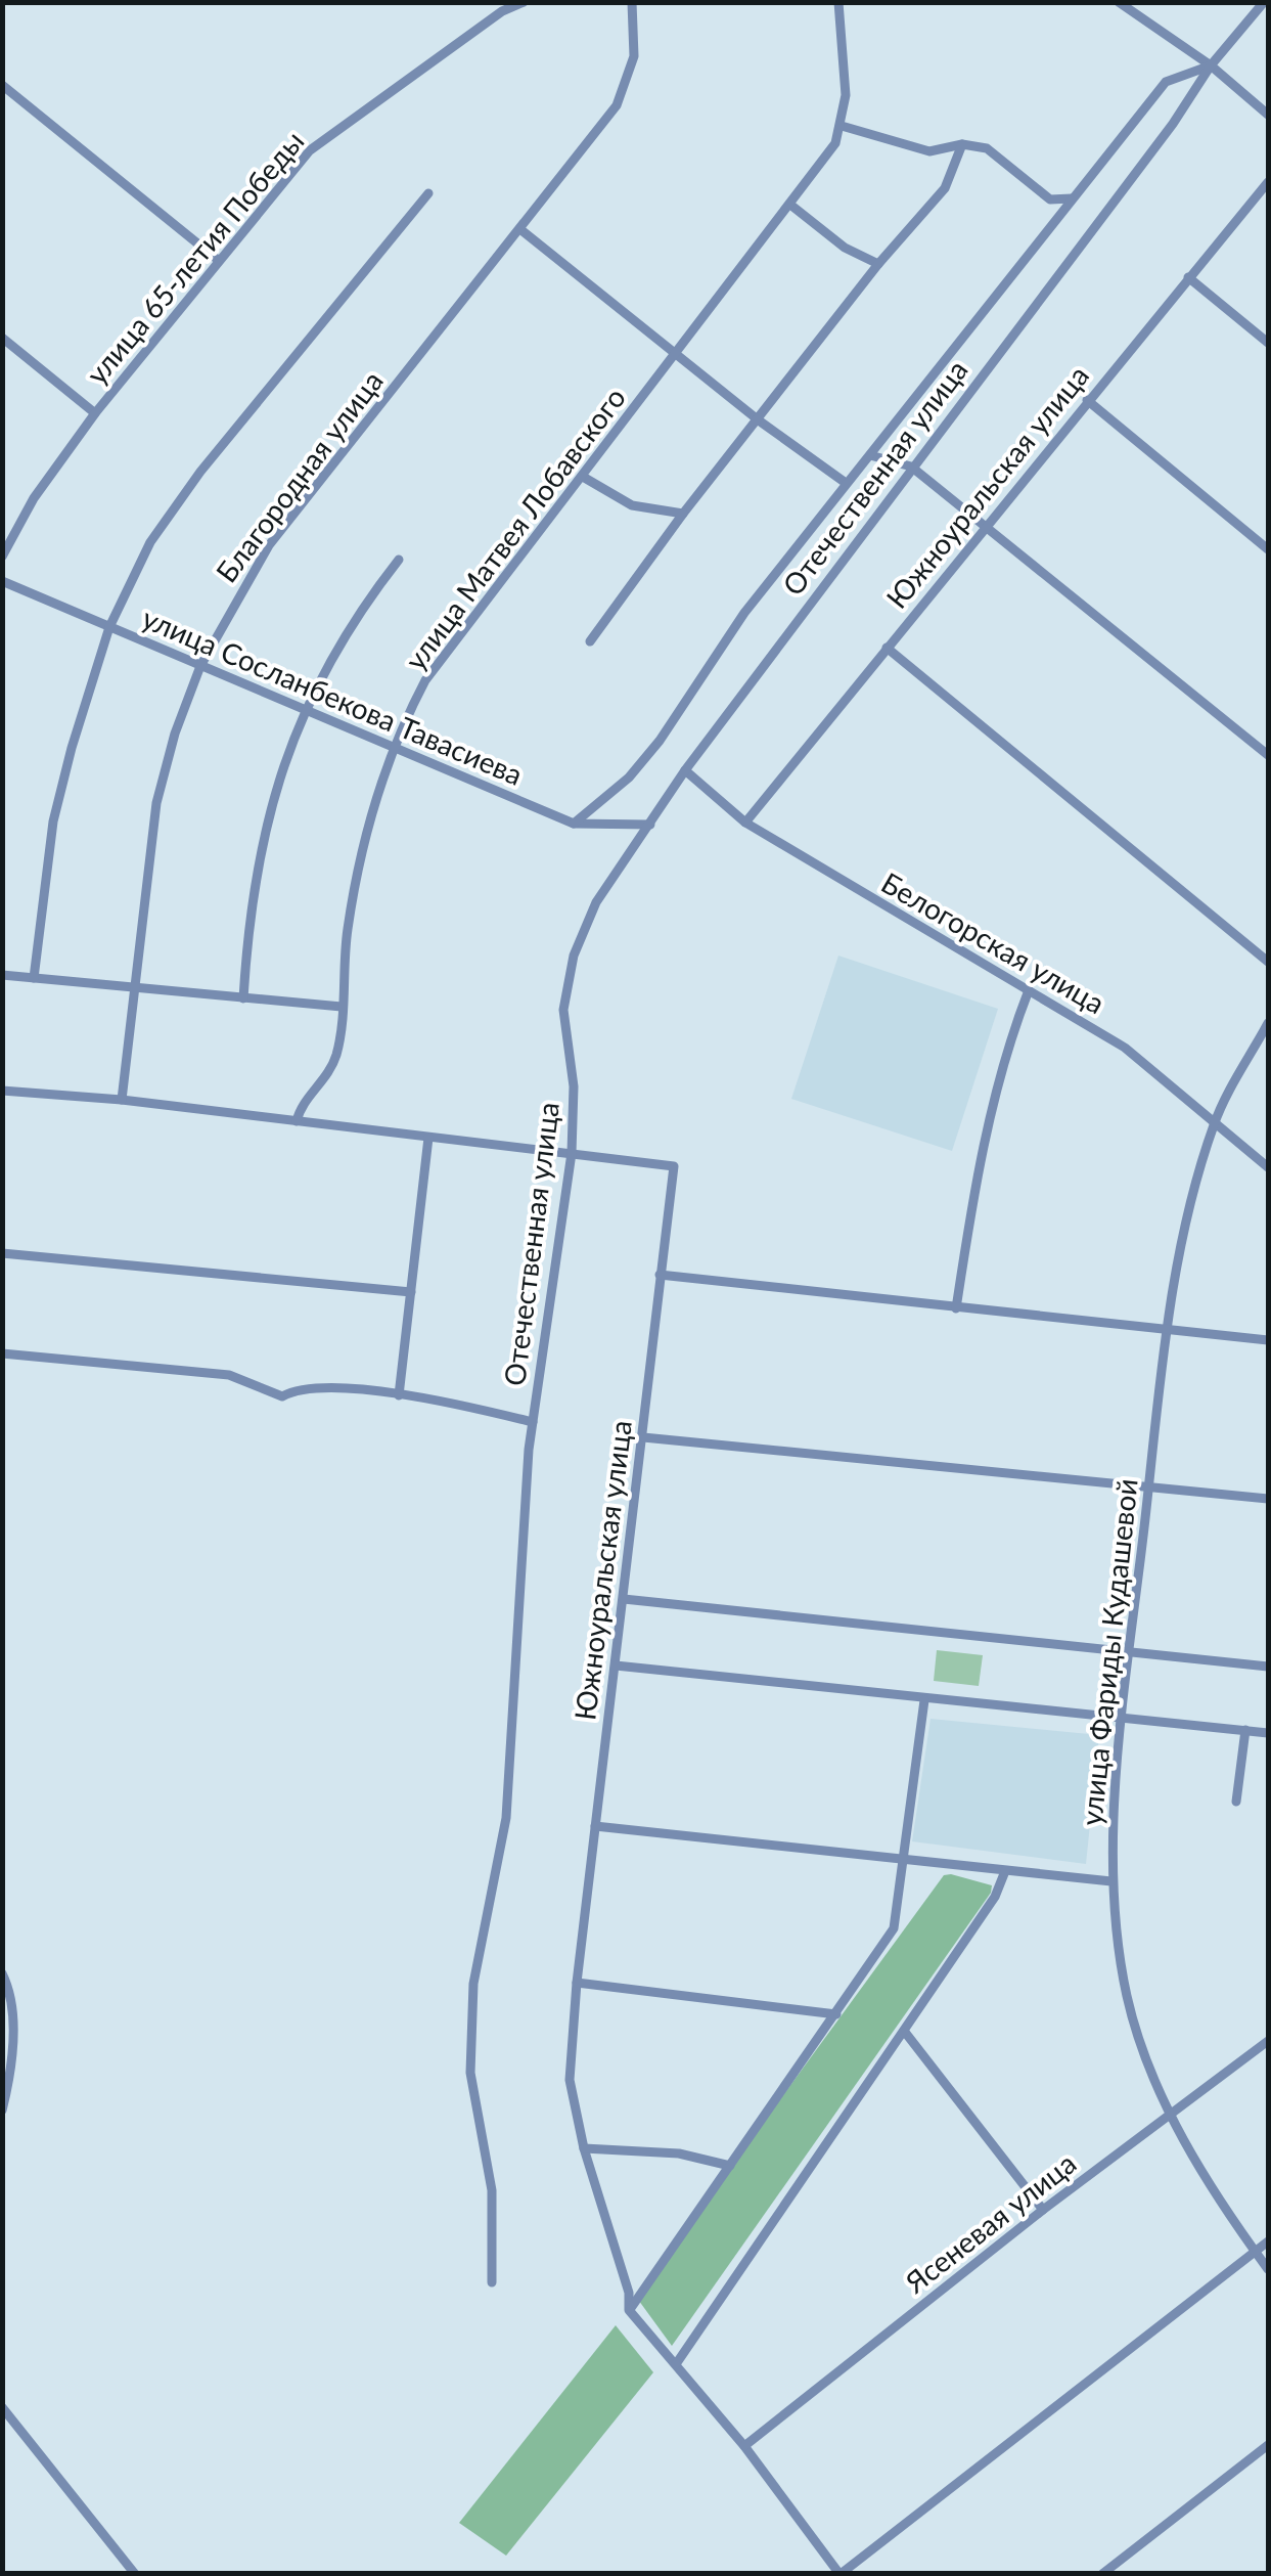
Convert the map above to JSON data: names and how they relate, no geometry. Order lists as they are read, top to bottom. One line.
{"streets":{"street":["улица 65-летия Победы","Благородная улица","Отечественная улица","Южноуральская улица","улица Матвея Лобавского","улица Сосланбекова Тавасиева","Белогорская улица","улица Фариды Кудашевой","Ясеневая улица"]},"crossings":[["Благородная улица","Южноуральская улица"],["Благородная улица","улица Сосланбекова Тавасиева"],["Отечественная улица","Южноуральская улица"],["Отечественная улица","улица Сосланбекова Тавасиева"],["Отечественная улица","Белогорская улица"],["Южноуральская улица","улица Матвея Лобавского"],["Южноуральская улица","Белогорская улица"],["Южноуральская улица","Ясеневая улица"],["улица Матвея Лобавского","улица Сосланбекова Тавасиева"],["Белогорская улица","улица Фариды Кудашевой"],["улица Фариды Кудашевой","Ясеневая улица"]]}
